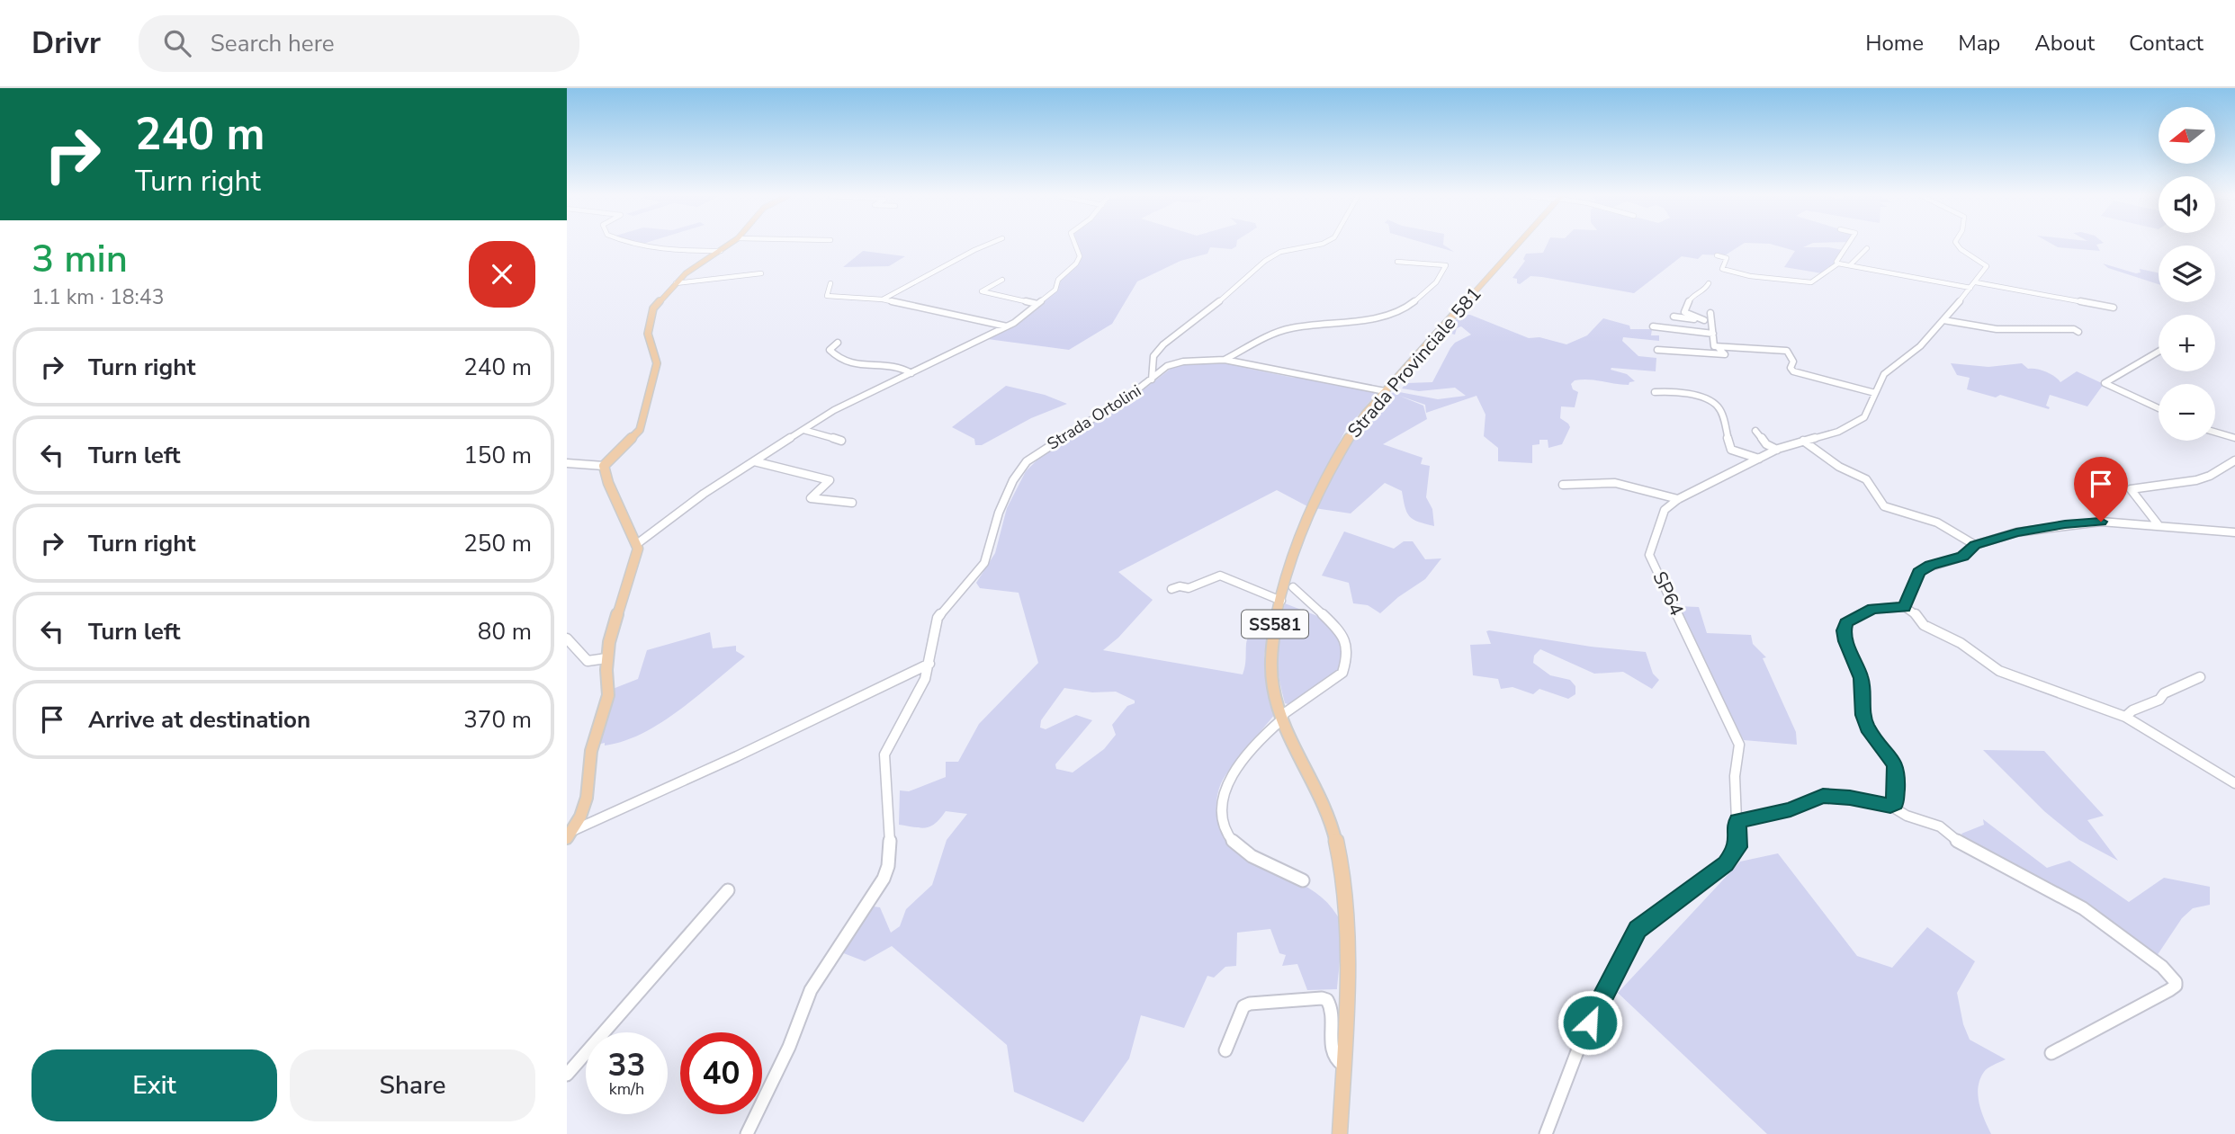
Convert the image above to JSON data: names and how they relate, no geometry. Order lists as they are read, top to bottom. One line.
{"streets":{"main road":["Strada Provinciale 581","SS581"],"street":["Strada Ortolini","SP64"]},"crossings":[["Strada Provinciale 581","Strada Ortolini"]],"north":"left","page":{"header":"Drivr","search":"Search here","nav":["Home","Map","About","Contact"],"turn":["240 m","Turn right"],"map_buttons":["+","−"],"heading":["3 min","1.1 km · 18:43"],"list":[{"name":"Turn right","value":"240 m"},{"name":"Turn left","value":"150 m"},{"name":"Turn right","value":"250 m"},{"name":"Turn left","value":"80 m"},{"name":"Arrive at destination","value":"370 m"}],"speed":"33 km/h","limit":"40","buttons":["Exit","Share"]}}
